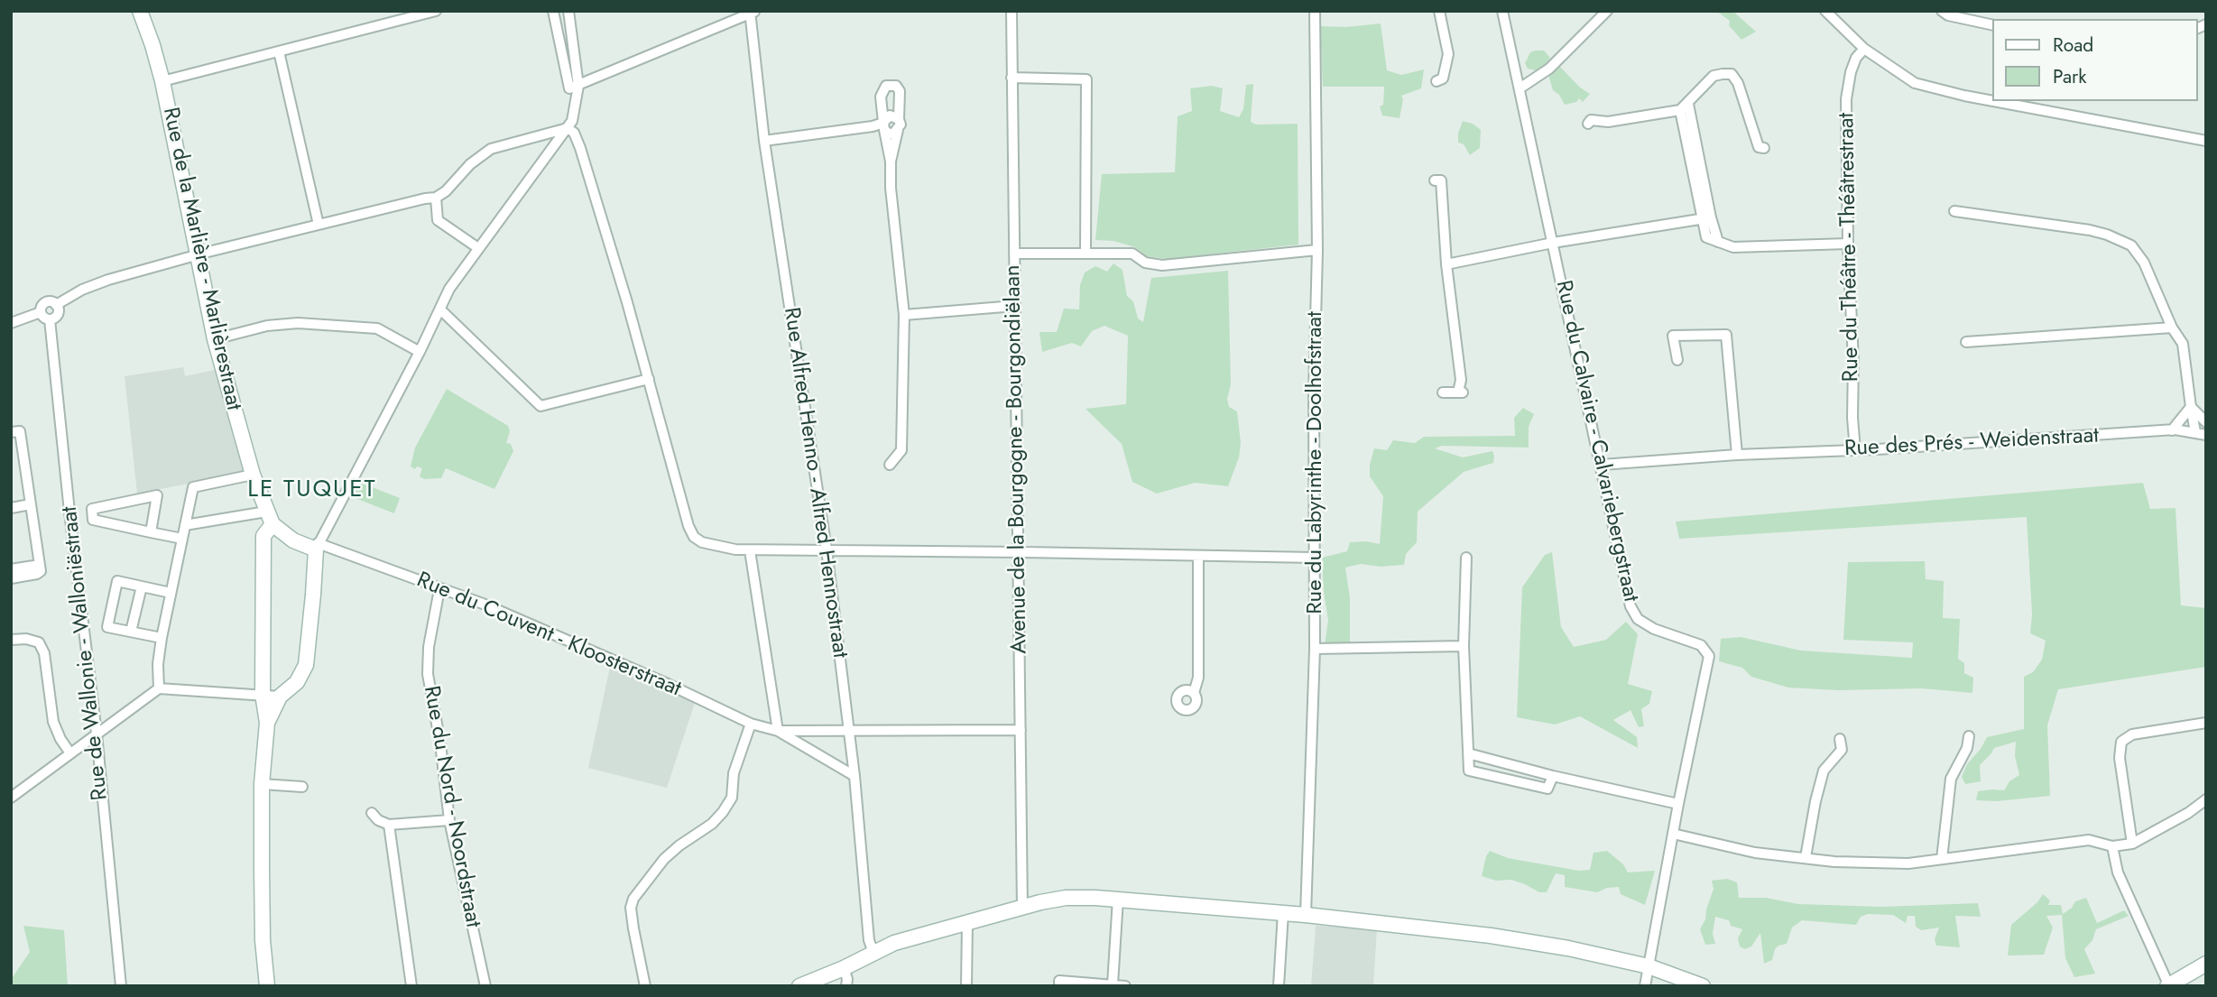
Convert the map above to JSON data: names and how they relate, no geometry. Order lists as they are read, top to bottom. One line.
{"streets":{"street":["Rue du Théâtre - Théâtrestraat","Rue de la Marlière - Marlièrestraat","Rue du Calvaire - Calvariebergstraat","Rue des Prés - Weidenstraat","Avenue de la Bourgogne - Bourgondiëlaan","Rue du Labyrinthe - Doolhofstraat","Rue Alfred Henno - Alfred Hennostraat","Rue du Couvent - Kloosterstraat","Rue de Wallonie - Walloniëstraat","Rue du Nord - Noordstraat"]},"crossings":[["Rue du Théâtre - Théâtrestraat","Rue des Prés - Weidenstraat"],["Rue du Calvaire - Calvariebergstraat","Rue des Prés - Weidenstraat"],["Avenue de la Bourgogne - Bourgondiëlaan","Rue du Couvent - Kloosterstraat"],["Rue Alfred Henno - Alfred Hennostraat","Rue du Couvent - Kloosterstraat"],["Rue du Couvent - Kloosterstraat","Rue du Nord - Noordstraat"]],"districts":["LE TUQUET"],"legend":["Road","Park"]}
